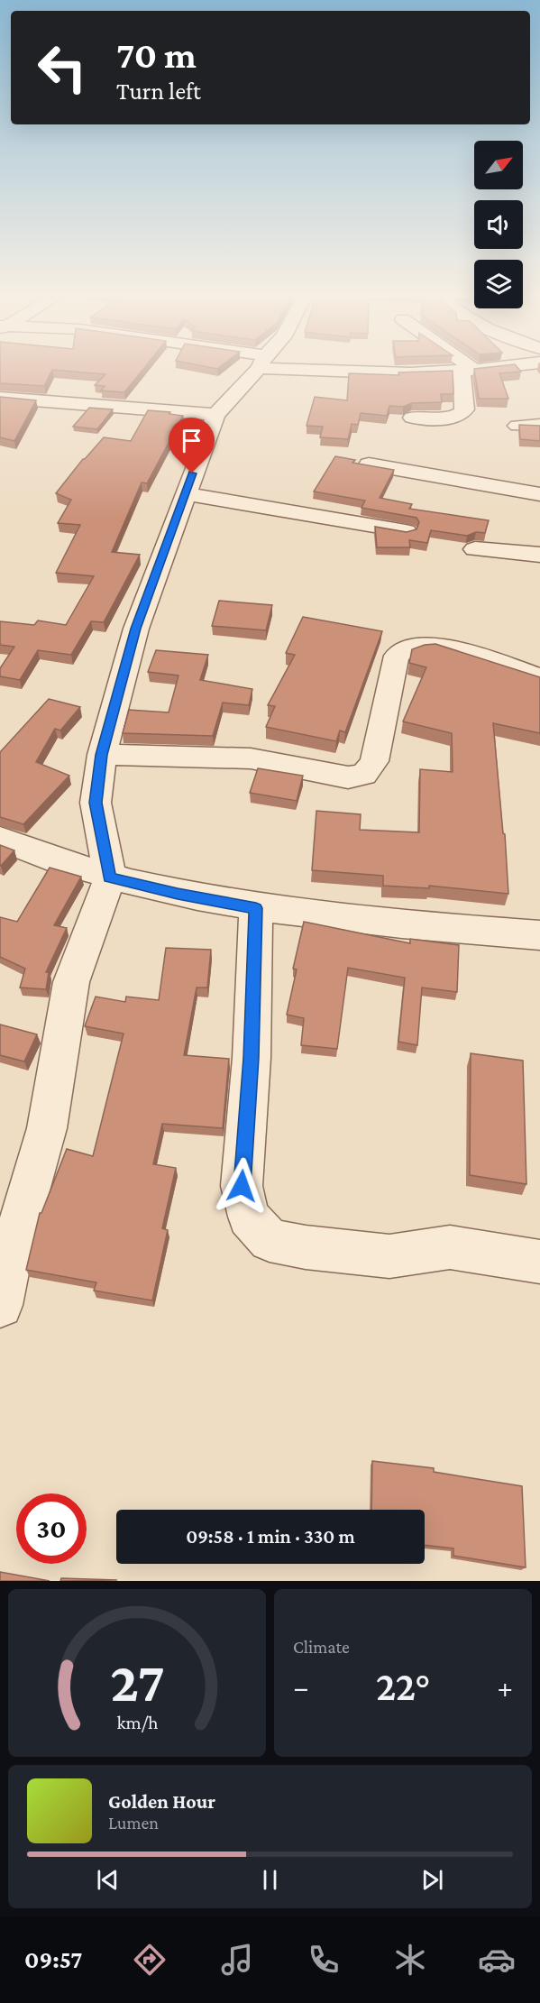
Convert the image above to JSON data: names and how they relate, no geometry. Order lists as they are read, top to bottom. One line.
{"north":"top right","page":{"turn":["70 m","Turn left"],"limit":"30","trip":"09:58 · 1 min · 330 m","tile":"Climate","heat":["−","22°","+"],"song":["Golden Hour","Lumen"],"tabs":"09:57","gauge":["27","km/h"]}}
